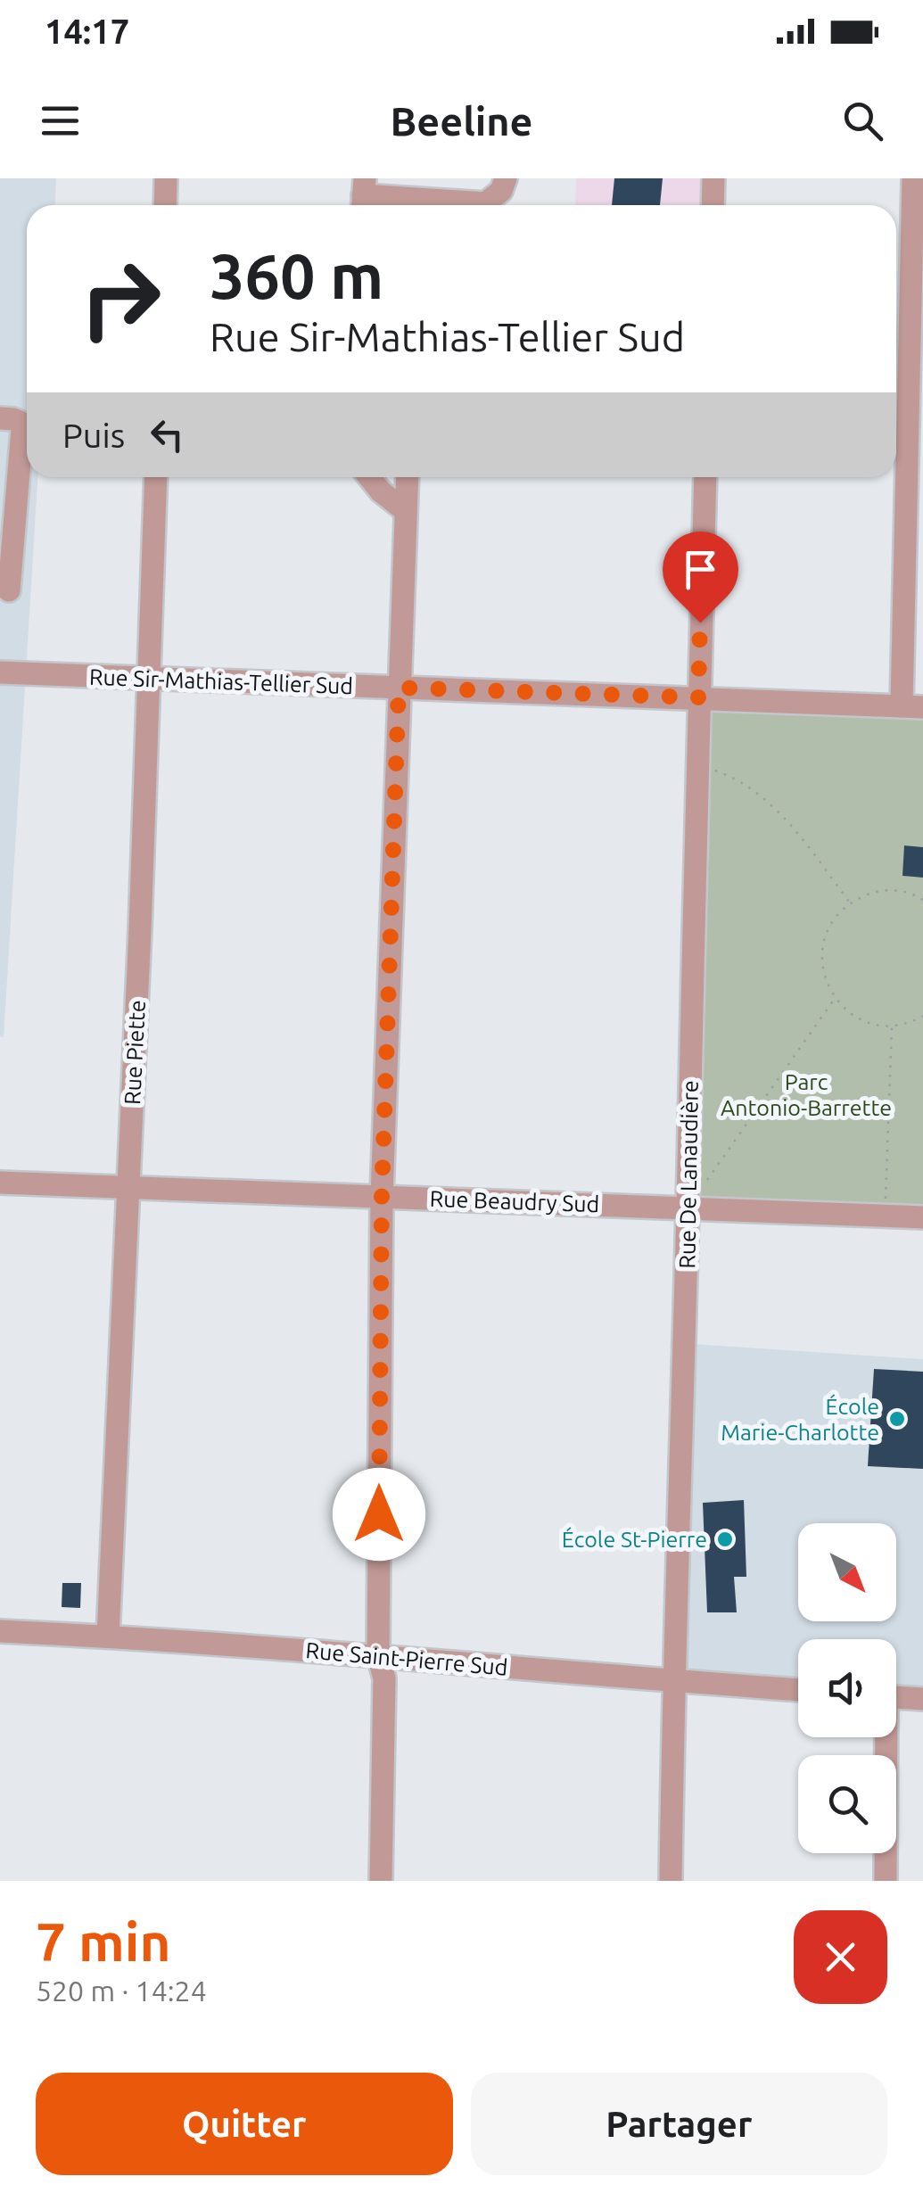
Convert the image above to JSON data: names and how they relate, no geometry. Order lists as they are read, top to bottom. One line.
{"streets":{"street":["Rue Sir-Mathias-Tellier Sud","Rue Piette","Rue De Lanaudière","Rue Beaudry Sud","Rue Saint-Pierre Sud"]},"crossings":[["Rue Sir-Mathias-Tellier Sud","Rue Piette"],["Rue Sir-Mathias-Tellier Sud","Rue De Lanaudière"],["Rue Piette","Rue Beaudry Sud"],["Rue Piette","Rue Saint-Pierre Sud"],["Rue De Lanaudière","Rue Beaudry Sud"],["Rue De Lanaudière","Rue Saint-Pierre Sud"]],"parks":["Parc Antonio-Barrette"],"places":["École Marie-Charlotte","École St-Pierre"],"north":"bottom right","page":{"status":"14:17","header":"Beeline","turn":["360 m","Rue Sir-Mathias-Tellier Sud"],"then":"Puis","heading":["7 min","520 m · 14:24"],"buttons":["Quitter","Partager"]}}
